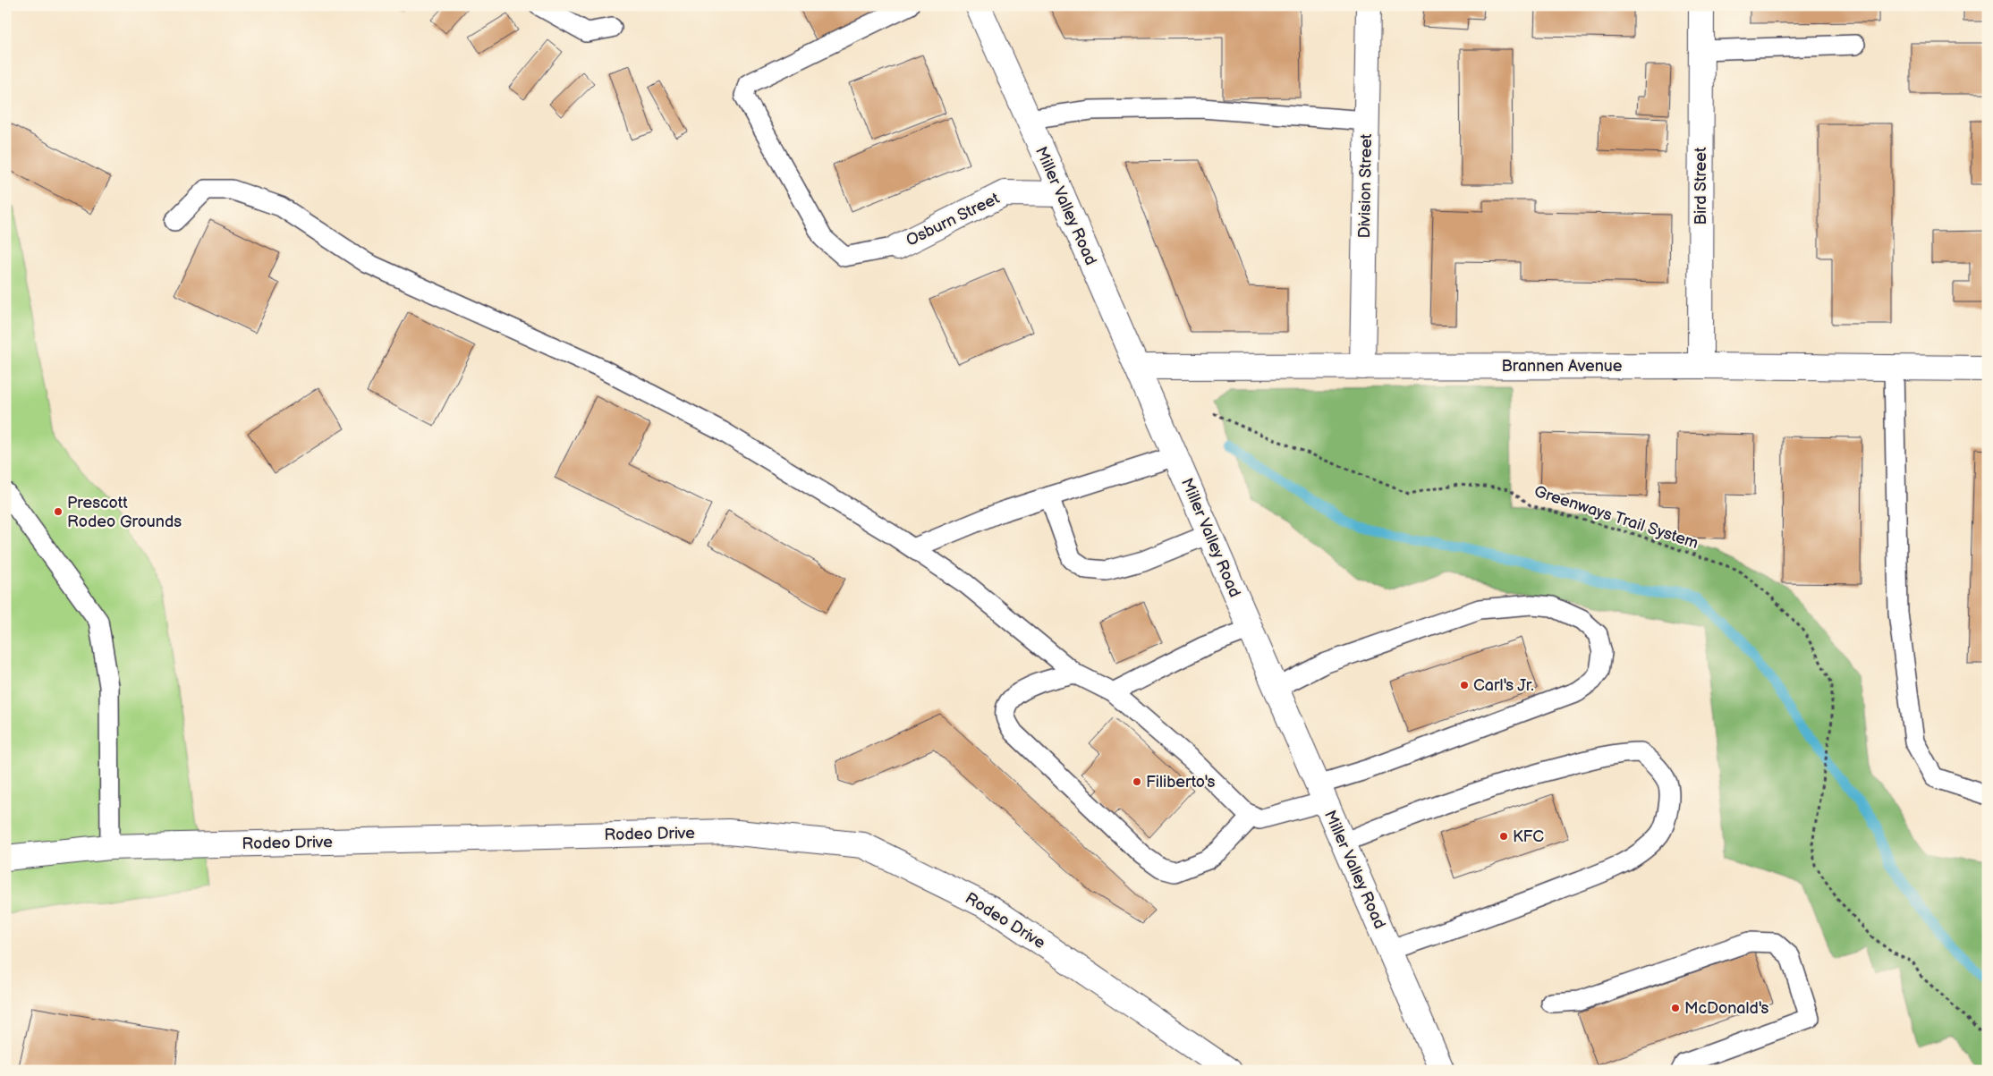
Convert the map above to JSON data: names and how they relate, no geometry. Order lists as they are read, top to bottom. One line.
{"streets":{"street":["Division Street","Bird Street","Miller Valley Road","Osburn Street","Brannen Avenue","Rodeo Drive"],"path":["Greenways Trail System"]},"crossings":[["Division Street","Brannen Avenue"],["Bird Street","Brannen Avenue"],["Miller Valley Road","Osburn Street"],["Miller Valley Road","Brannen Avenue"]],"places":["Prescott Rodeo Grounds","Carl's Jr.","Filiberto's","KFC","McDonald's"]}
